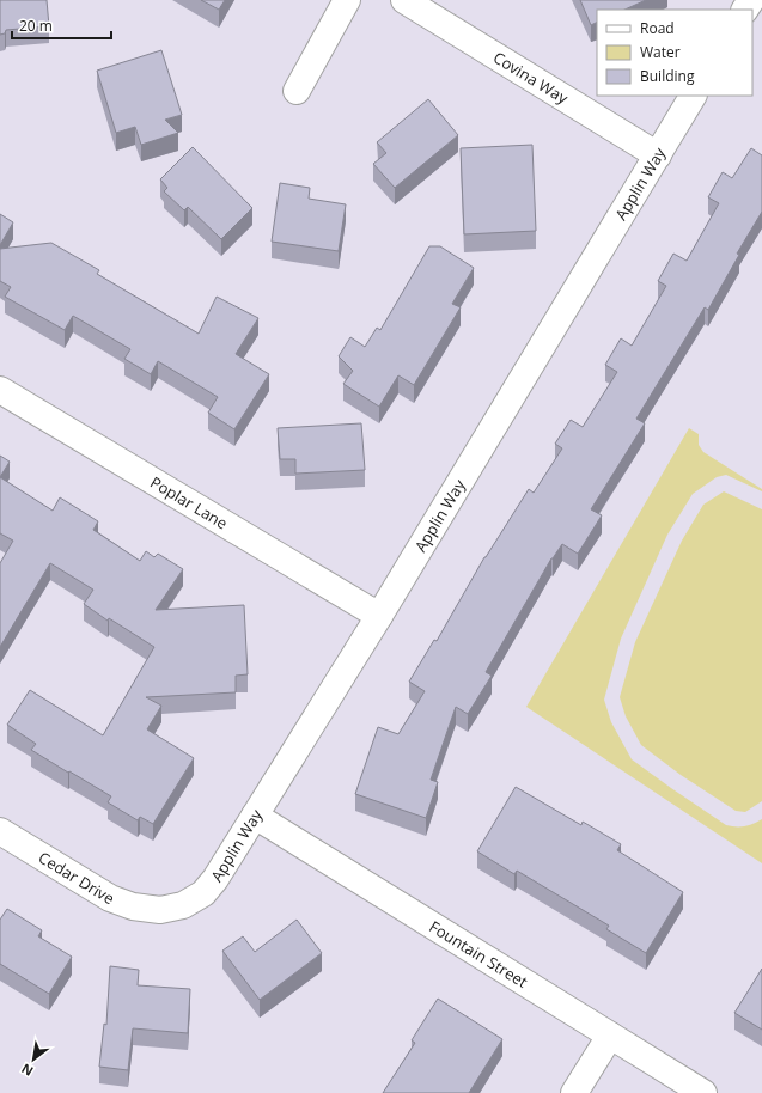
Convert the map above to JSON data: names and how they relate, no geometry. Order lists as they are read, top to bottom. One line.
{"streets":{"street":["Covina Way","Applin Way","Poplar Lane","Cedar Drive","Fountain Street"]},"crossings":[["Covina Way","Applin Way"],["Applin Way","Poplar Lane"],["Applin Way","Cedar Drive"],["Applin Way","Fountain Street"]],"legend":["Road","Water","Building"],"scale_bar":"20 m","north":"bottom left"}
